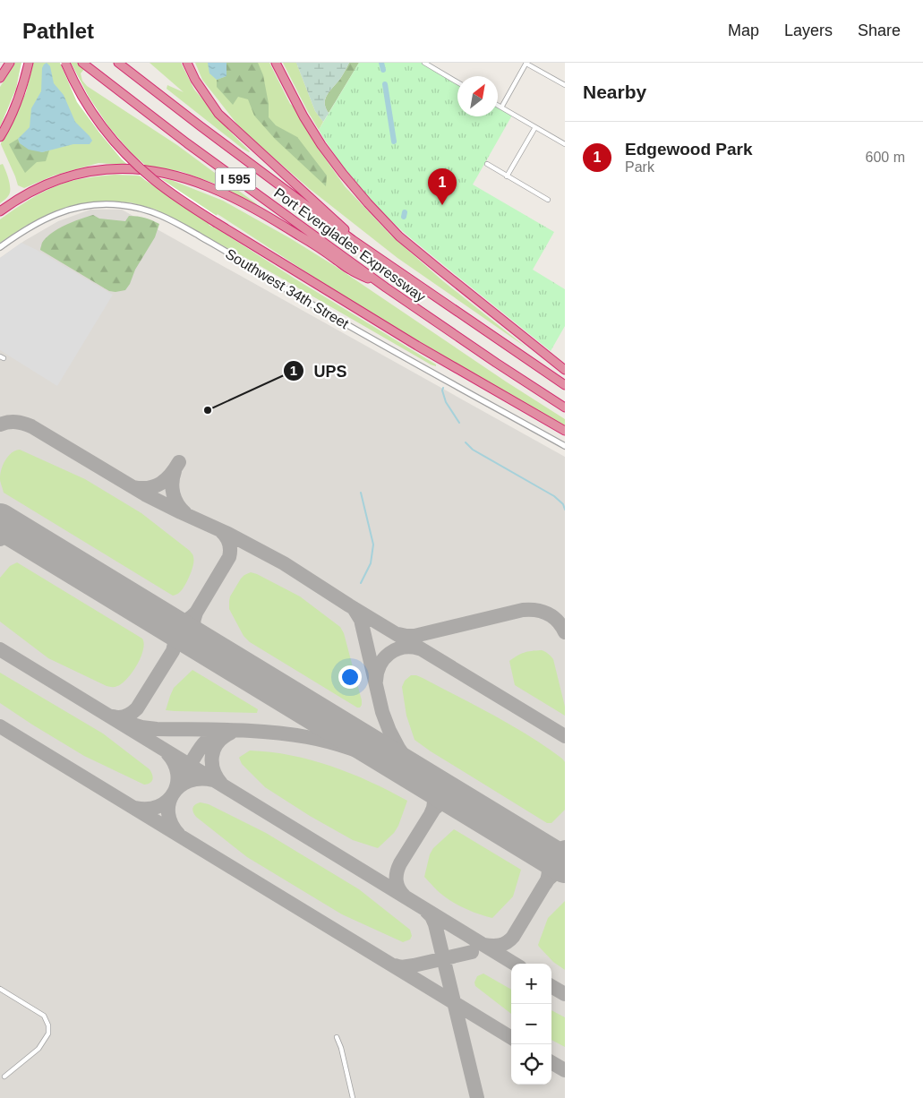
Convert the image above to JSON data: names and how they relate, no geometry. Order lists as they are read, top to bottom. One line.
{"streets":{"highway":["I 595","Port Everglades Expressway"],"street":["Southwest 34th Street"]},"places":["UPS"],"north":"top right","page":{"header":"Pathlet","nav":["Map","Layers","Share"],"heading":"Nearby","list":[{"mark":"1","name":"Edgewood Park","note":"Park","value":"600 m"}],"pins":"1","map_buttons":["+","−"]}}
